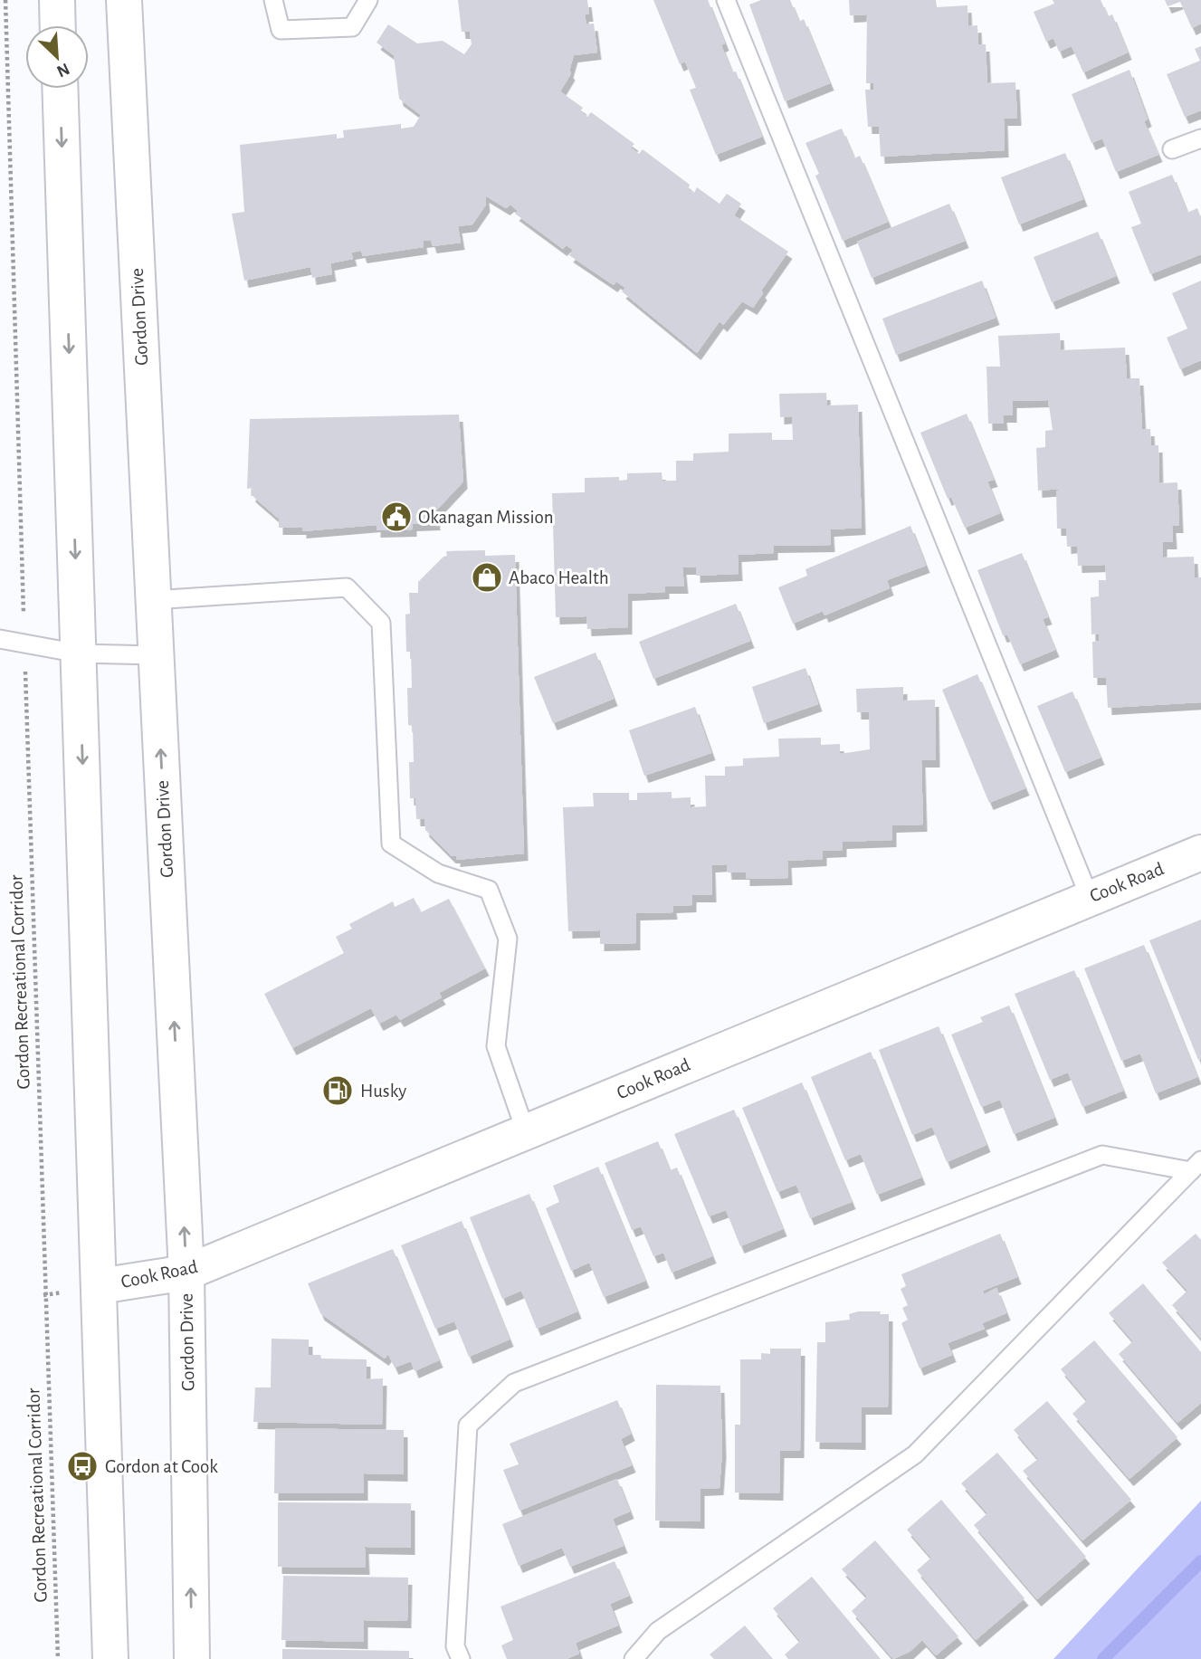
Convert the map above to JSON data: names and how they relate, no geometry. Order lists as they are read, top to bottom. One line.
{"streets":{"main road":["Gordon Drive","Cook Road"],"path":["Gordon Recreational Corridor"]},"crossings":[["Gordon Drive","Cook Road"]],"places":{"public building":["Okanagan Mission"],"shop":["Abaco Health"],"fuel station":["Husky"],"bus stop":["Gordon at Cook"]},"north":"bottom right"}
